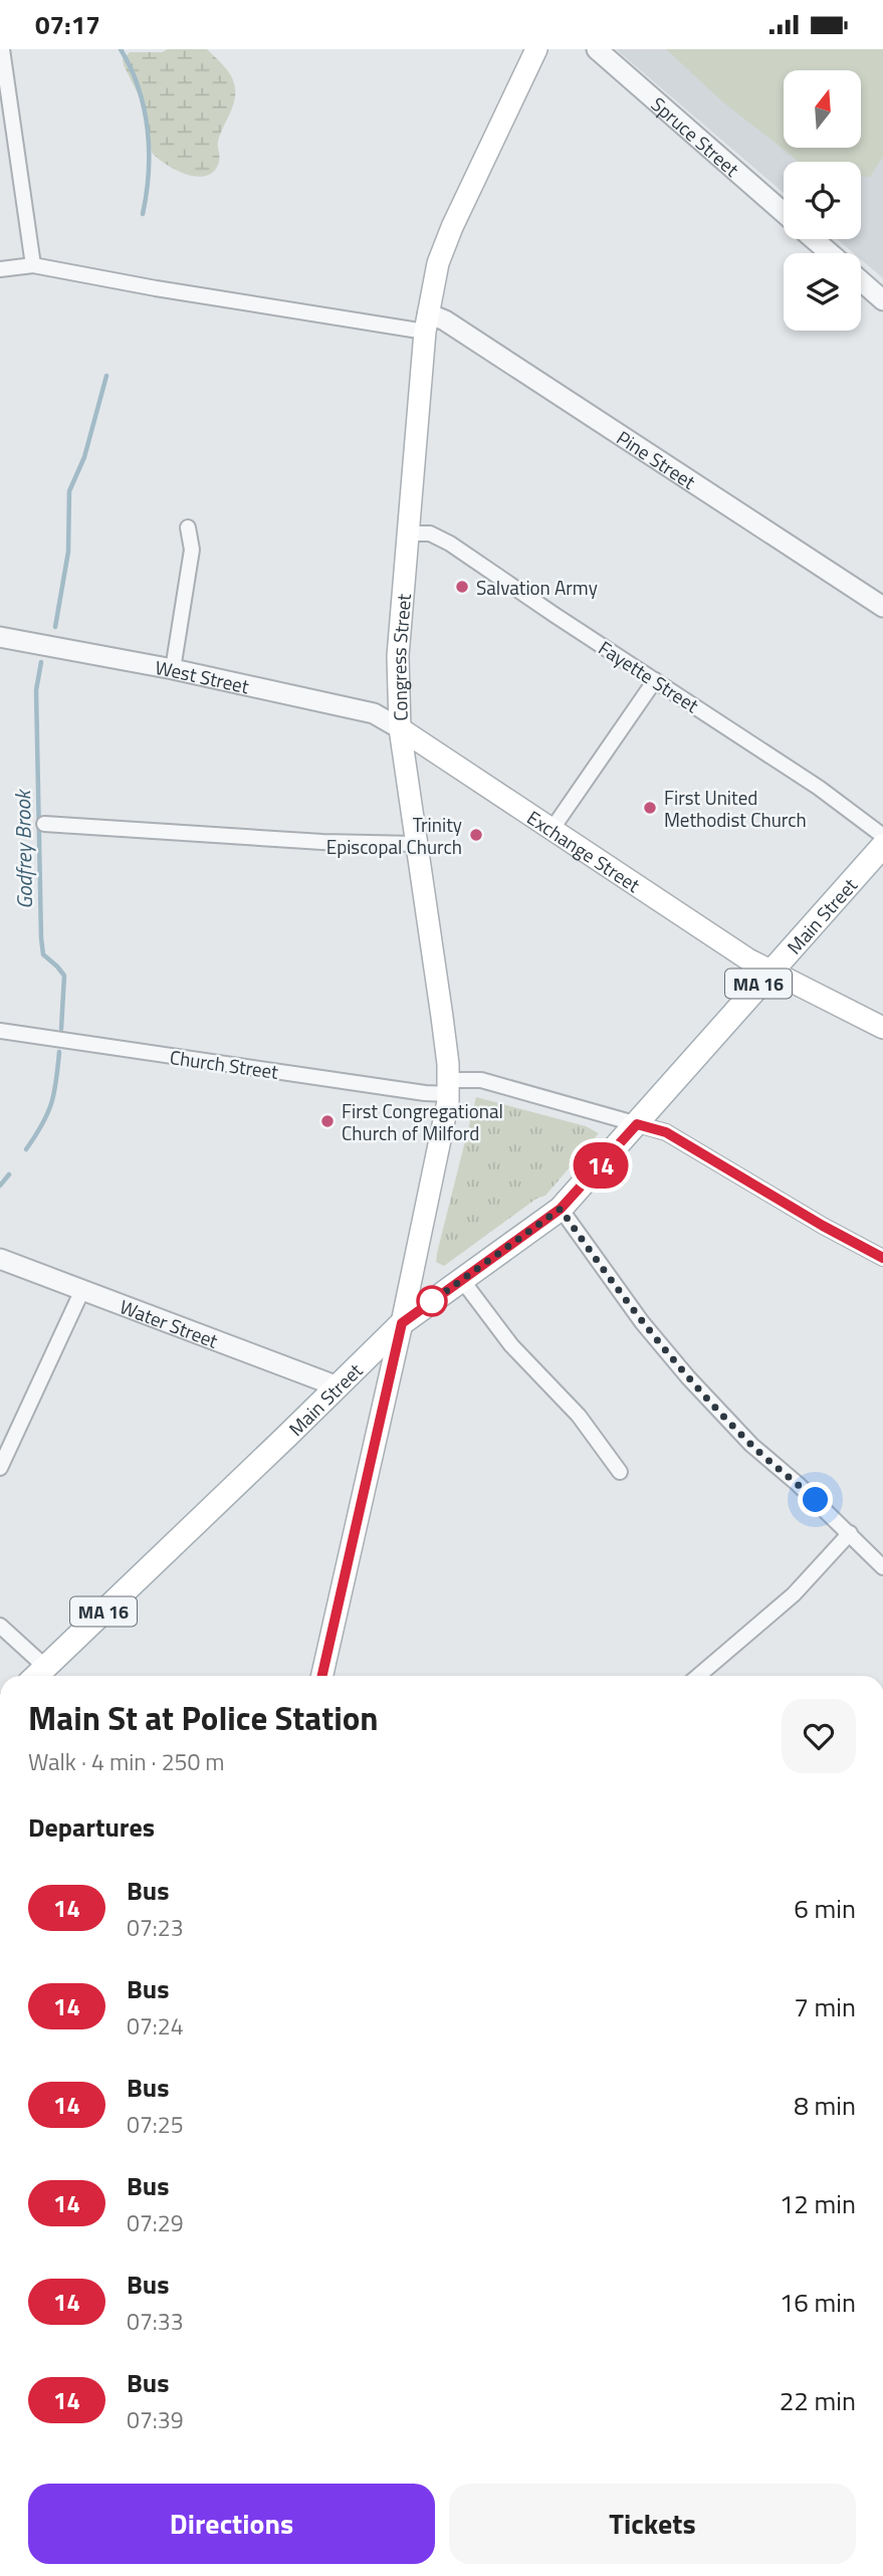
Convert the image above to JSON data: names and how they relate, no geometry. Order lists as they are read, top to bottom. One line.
{"streets":{"main road":["Congress Street","Exchange Street","Main Street","MA 16"],"street":["Spruce Street","Pine Street","West Street","Fayette Street","Church Street","Water Street"]},"crossings":[["Pine Street","Congress Street"],["Congress Street","West Street"],["Congress Street","Fayette Street"],["Congress Street","Exchange Street"],["Congress Street","Main Street"],["Congress Street","Church Street"],["West Street","Exchange Street"],["Exchange Street","Main Street"],["Main Street","Church Street"],["Main Street","Water Street"]],"water":["Godfrey Brook"],"places":["Salvation Army","First United Methodist Church","Trinity Episcopal Church","First Congregational Church of Milford"],"lines":["bus line 14"],"north":"top","page":{"status":"07:17","on_map":"14","heading":[["Main St at Police Station","Walk · 4 min · 250 m"],"Departures"],"list":[{"mark":"14","name":"Bus","note":"07:23","value":"6 min"},{"mark":"14","name":"Bus","note":"07:24","value":"7 min"},{"mark":"14","name":"Bus","note":"07:25","value":"8 min"},{"mark":"14","name":"Bus","note":"07:29","value":"12 min"},{"mark":"14","name":"Bus","note":"07:33","value":"16 min"},{"mark":"14","name":"Bus","note":"07:39","value":"22 min"}],"buttons":["Directions","Tickets"]}}
